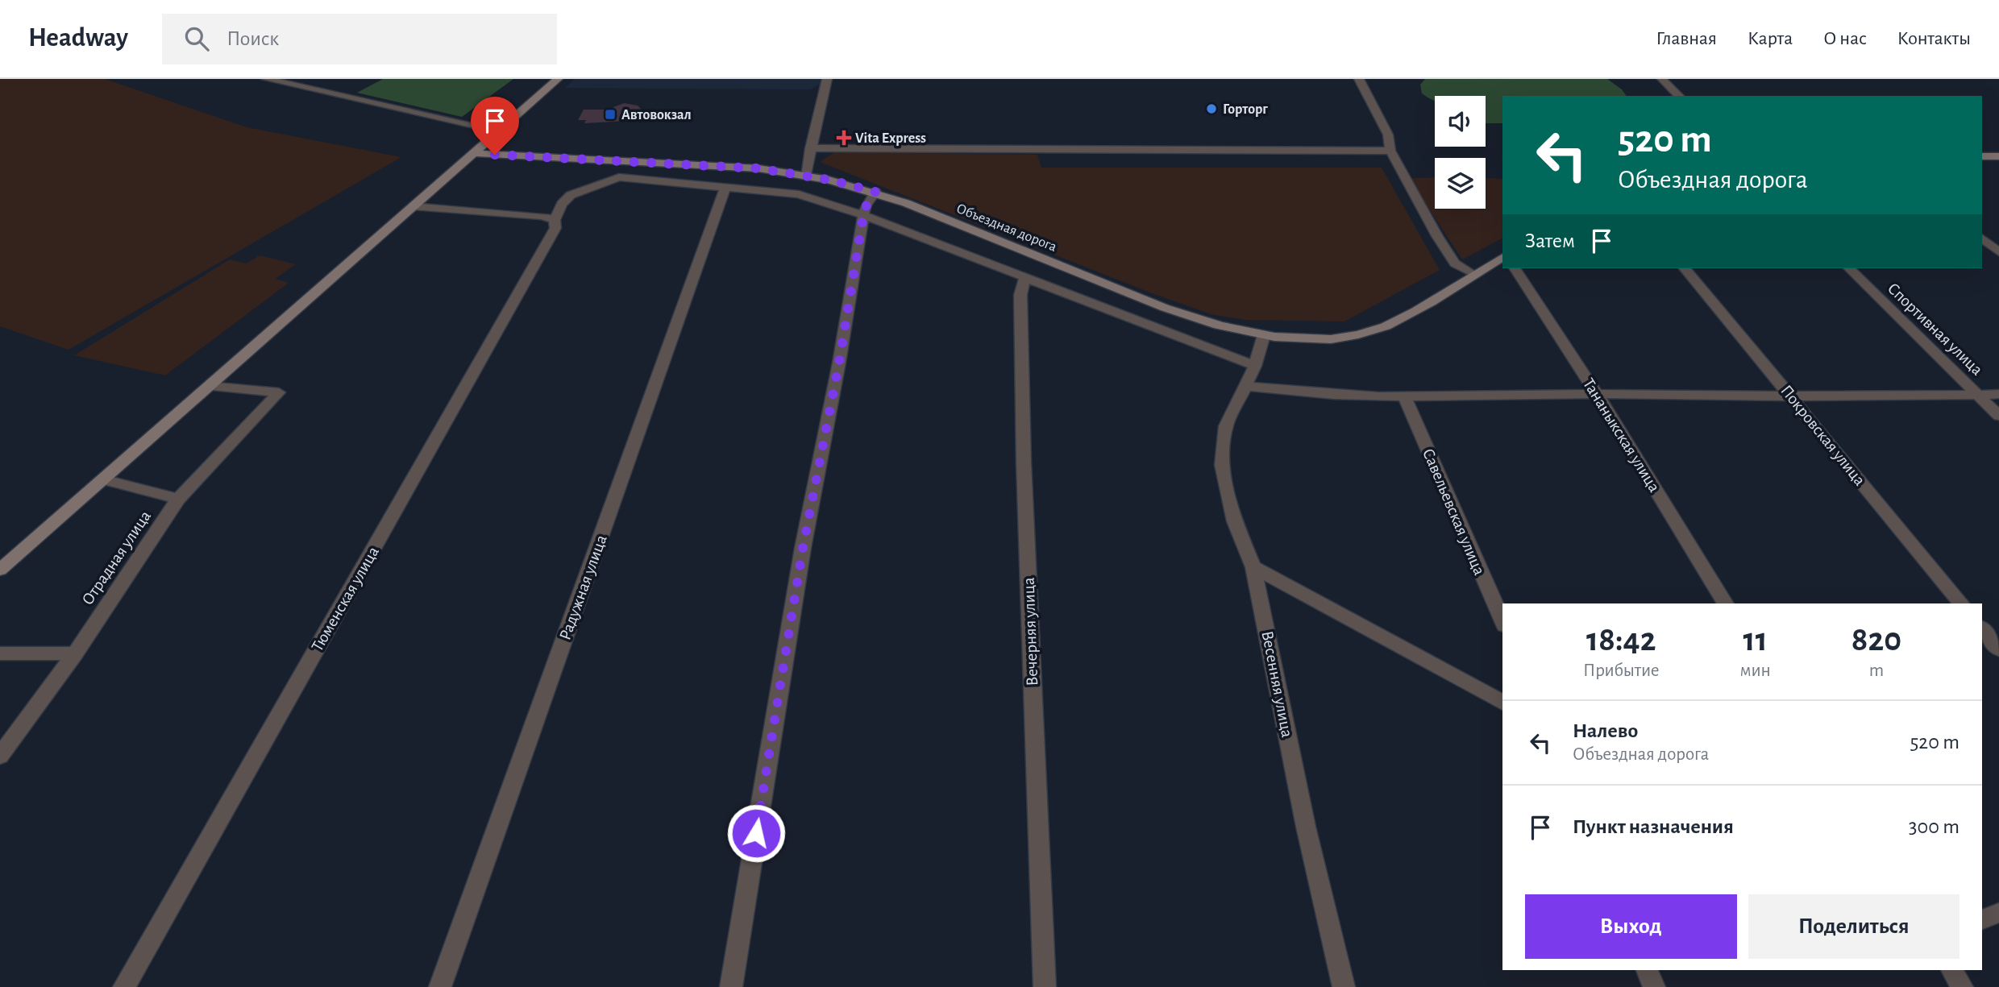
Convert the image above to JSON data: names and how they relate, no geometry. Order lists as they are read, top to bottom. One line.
{"streets":{"main road":["Объездная дорога"],"street":["Спортивная улица","Тананыкская улица","Покровская улица","Савельевская улица","Отрадная улица","Радужная улица","Тюменская улица","Вечерняя улица","Весенняя улица"]},"crossings":[["Объездная дорога","Весенняя улица"],["Радужная улица","Тюменская улица"],["Тюменская улица","Вечерняя улица"],["Тюменская улица","Весенняя улица"]],"places":{"other":["Горторг"],"transit":["Автовокзал"],"health":["Vita Express"]},"page":{"header":"Headway","search":"Поиск","nav":["Главная","Карта","О нас","Контакты"],"turn":["520 m","Объездная дорога"],"then":"Затем","eta":["18:42","Прибытие","11","мин","820","m"],"list":[{"name":"Налево","note":"Объездная дорога","value":"520 m"},{"name":"Пункт назначения","value":"300 m"}],"buttons":["Выход","Поделиться"]}}
